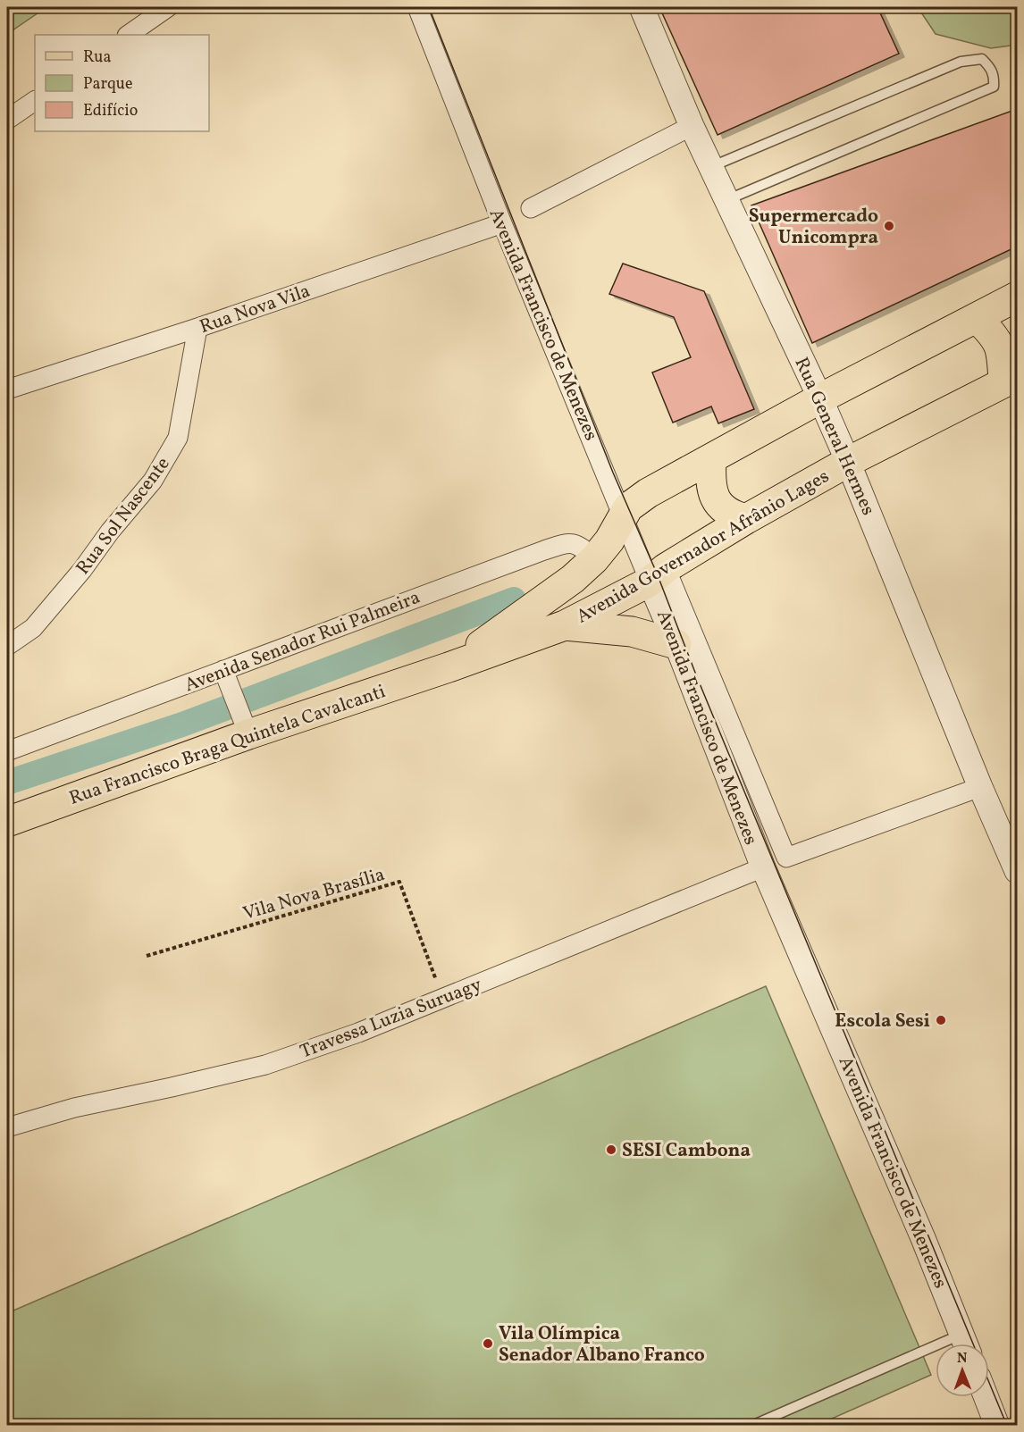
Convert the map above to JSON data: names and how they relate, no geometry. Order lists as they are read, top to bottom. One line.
{"streets":{"main road":["Avenida Governador Afrânio Lages","Rua Francisco Braga Quintela Cavalcanti"],"street":["Rua Nova Vila","Avenida Francisco de Menezes","Rua General Hermes","Rua Sol Nascente","Avenida Senador Rui Palmeira","Travessa Luzia Suruagy"],"path":["Vila Nova Brasília"]},"crossings":[["Rua Nova Vila","Avenida Francisco de Menezes"],["Rua Nova Vila","Rua Sol Nascente"],["Avenida Francisco de Menezes","Avenida Governador Afrânio Lages"],["Avenida Francisco de Menezes","Travessa Luzia Suruagy"],["Rua General Hermes","Avenida Governador Afrânio Lages"],["Avenida Governador Afrânio Lages","Avenida Senador Rui Palmeira"],["Avenida Governador Afrânio Lages","Rua Francisco Braga Quintela Cavalcanti"],["Vila Nova Brasília","Travessa Luzia Suruagy"]],"places":["Supermercado Unicompra","Escola Sesi","SESI Cambona","Vila Olímpica Senador Albano Franco"],"legend":["Rua","Parque","Edifício"],"north":"top"}
